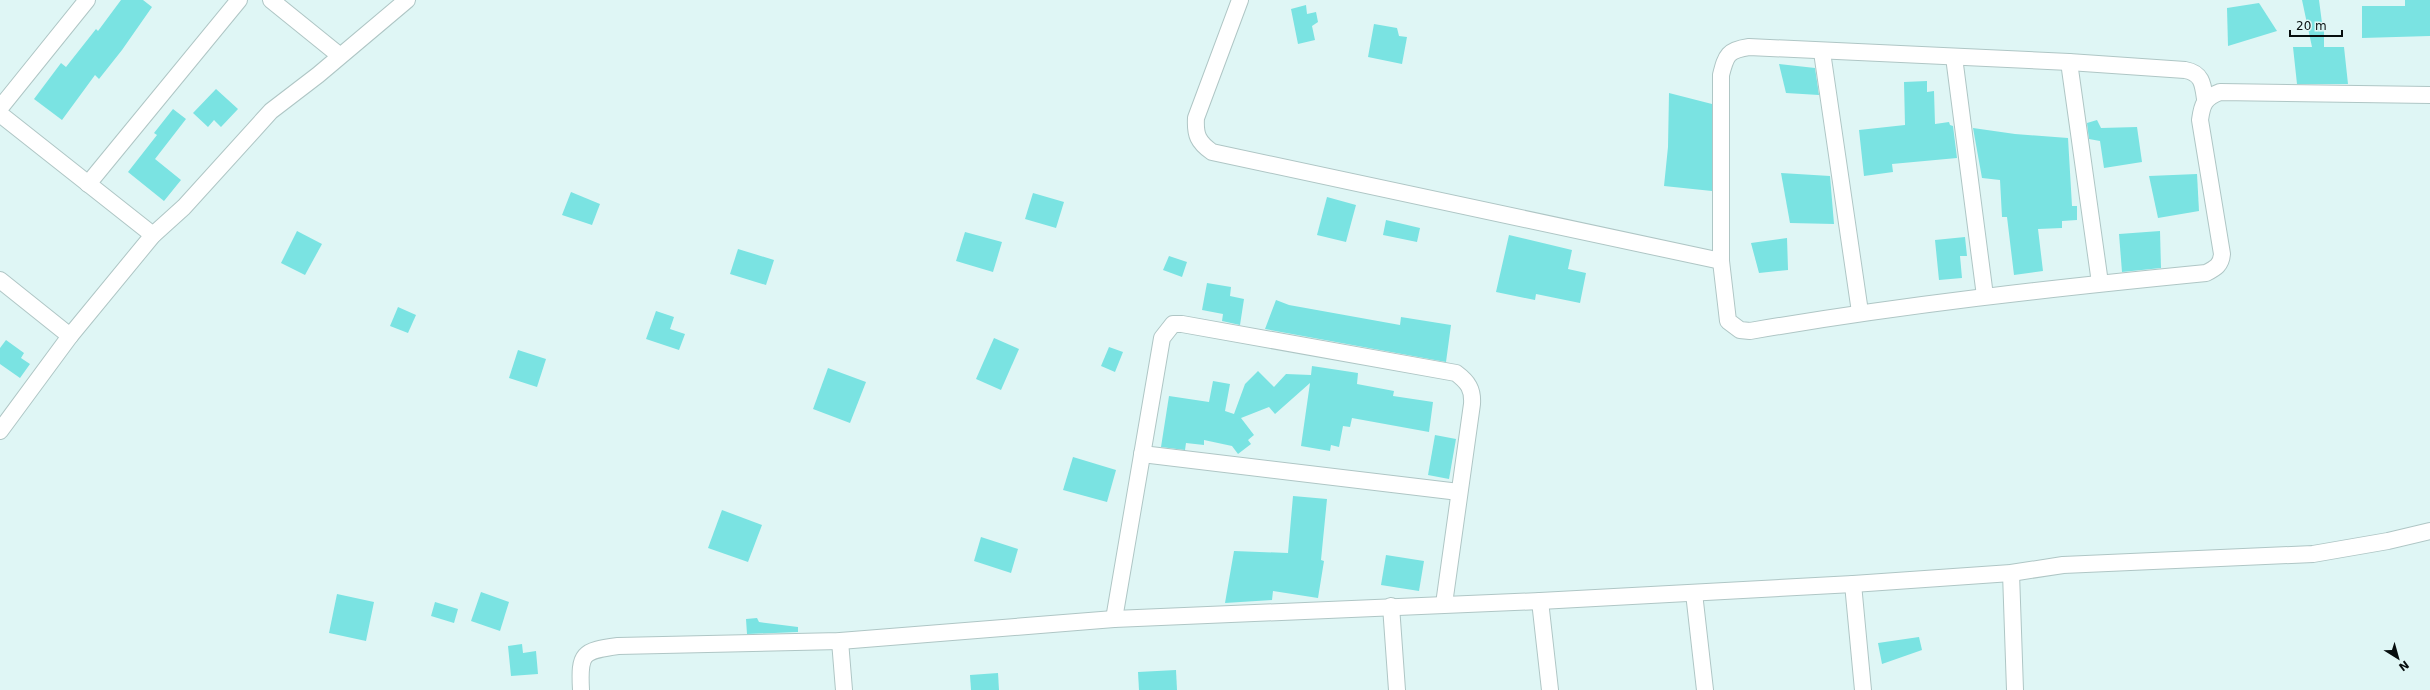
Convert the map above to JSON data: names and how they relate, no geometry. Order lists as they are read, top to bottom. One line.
{"scale_bar":"20 m","north":"bottom right"}
